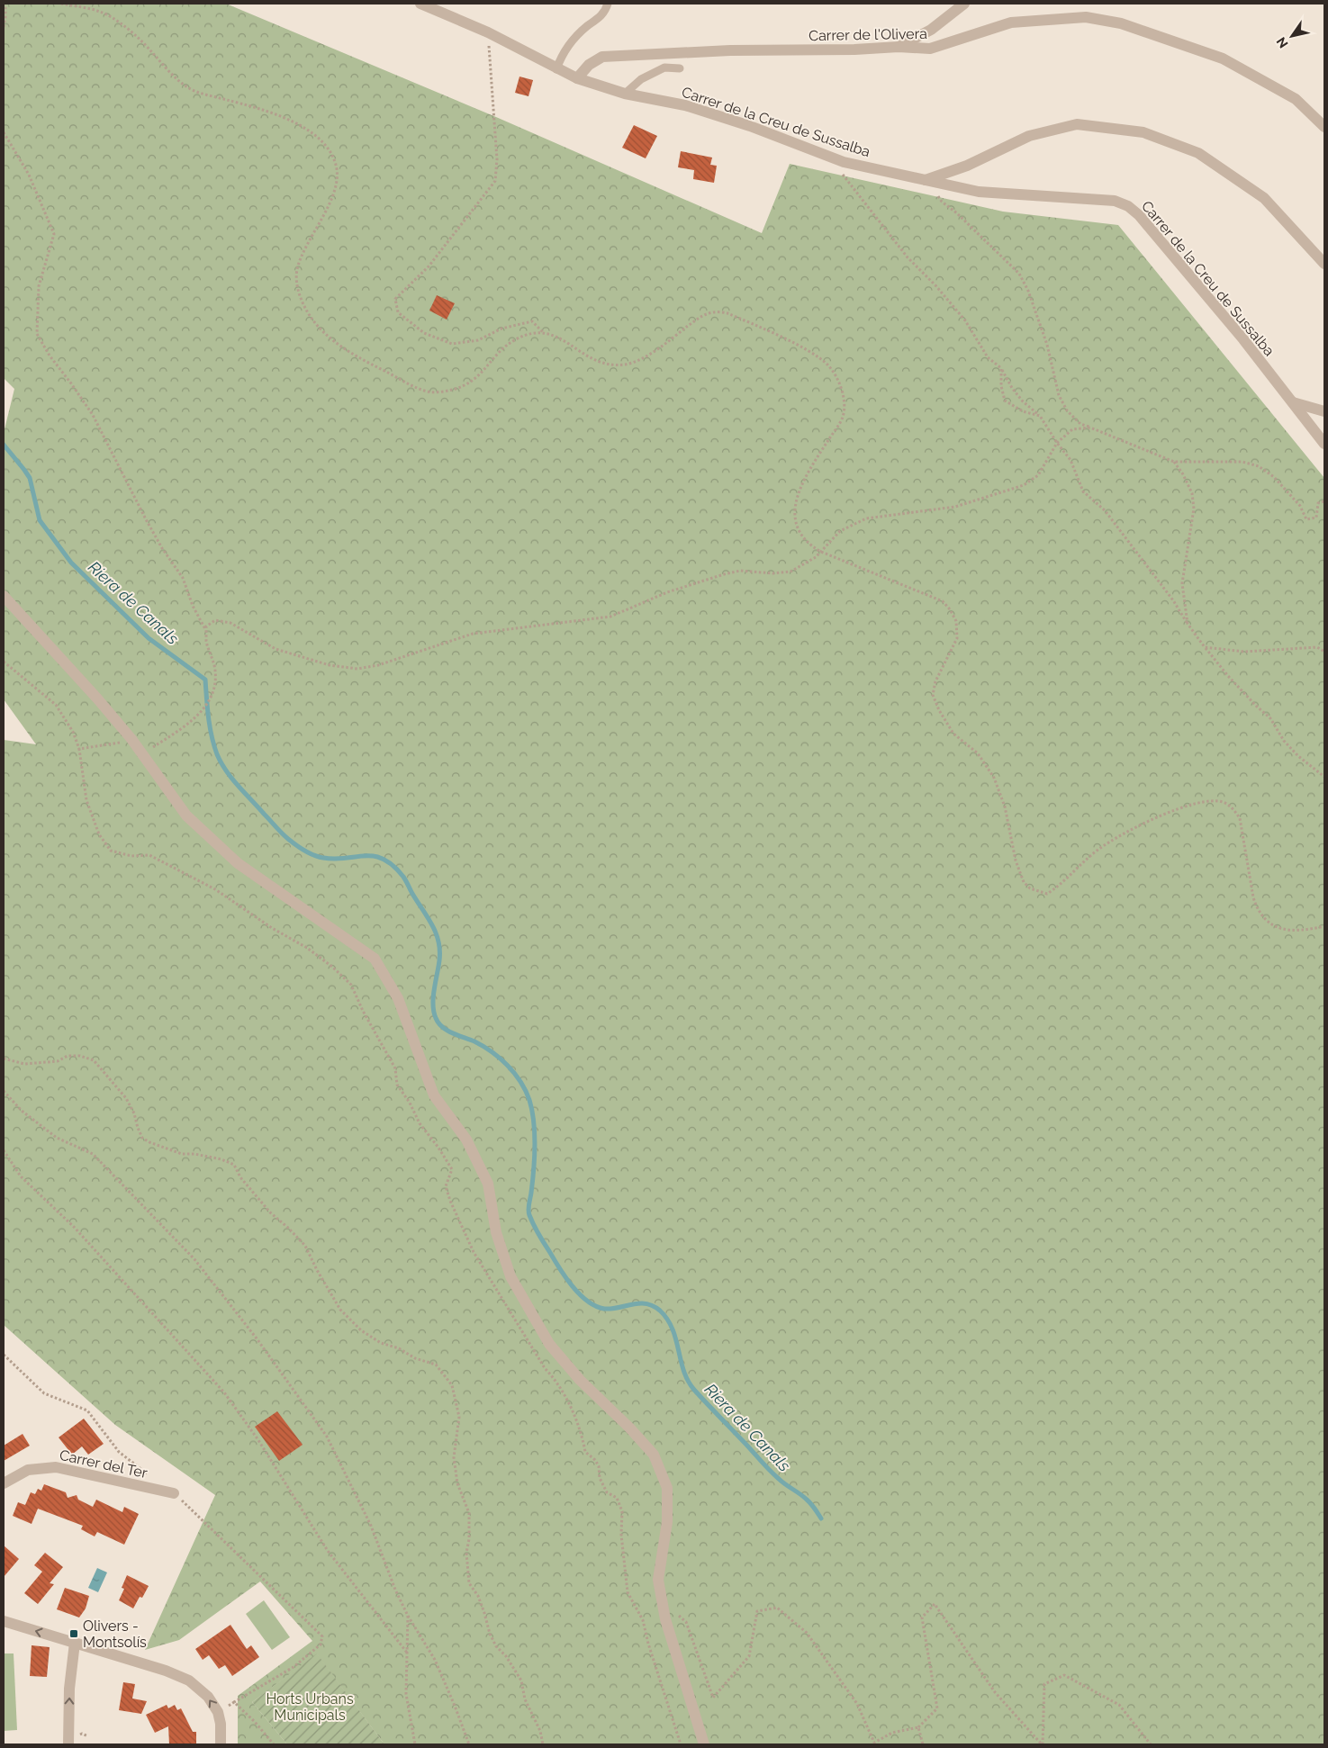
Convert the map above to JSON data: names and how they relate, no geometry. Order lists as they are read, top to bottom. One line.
{"streets":{"street":["Carrer de l'Olivera","Carrer de la Creu de Sussalba","Carrer del Ter"]},"crossings":[["Carrer de l'Olivera","Carrer de la Creu de Sussalba"]],"water":["Riera de Canals"],"parks":["Horts Urbans Municipals"],"places":{"transit":["Olivers - Montsolís"]},"north":"bottom left"}
